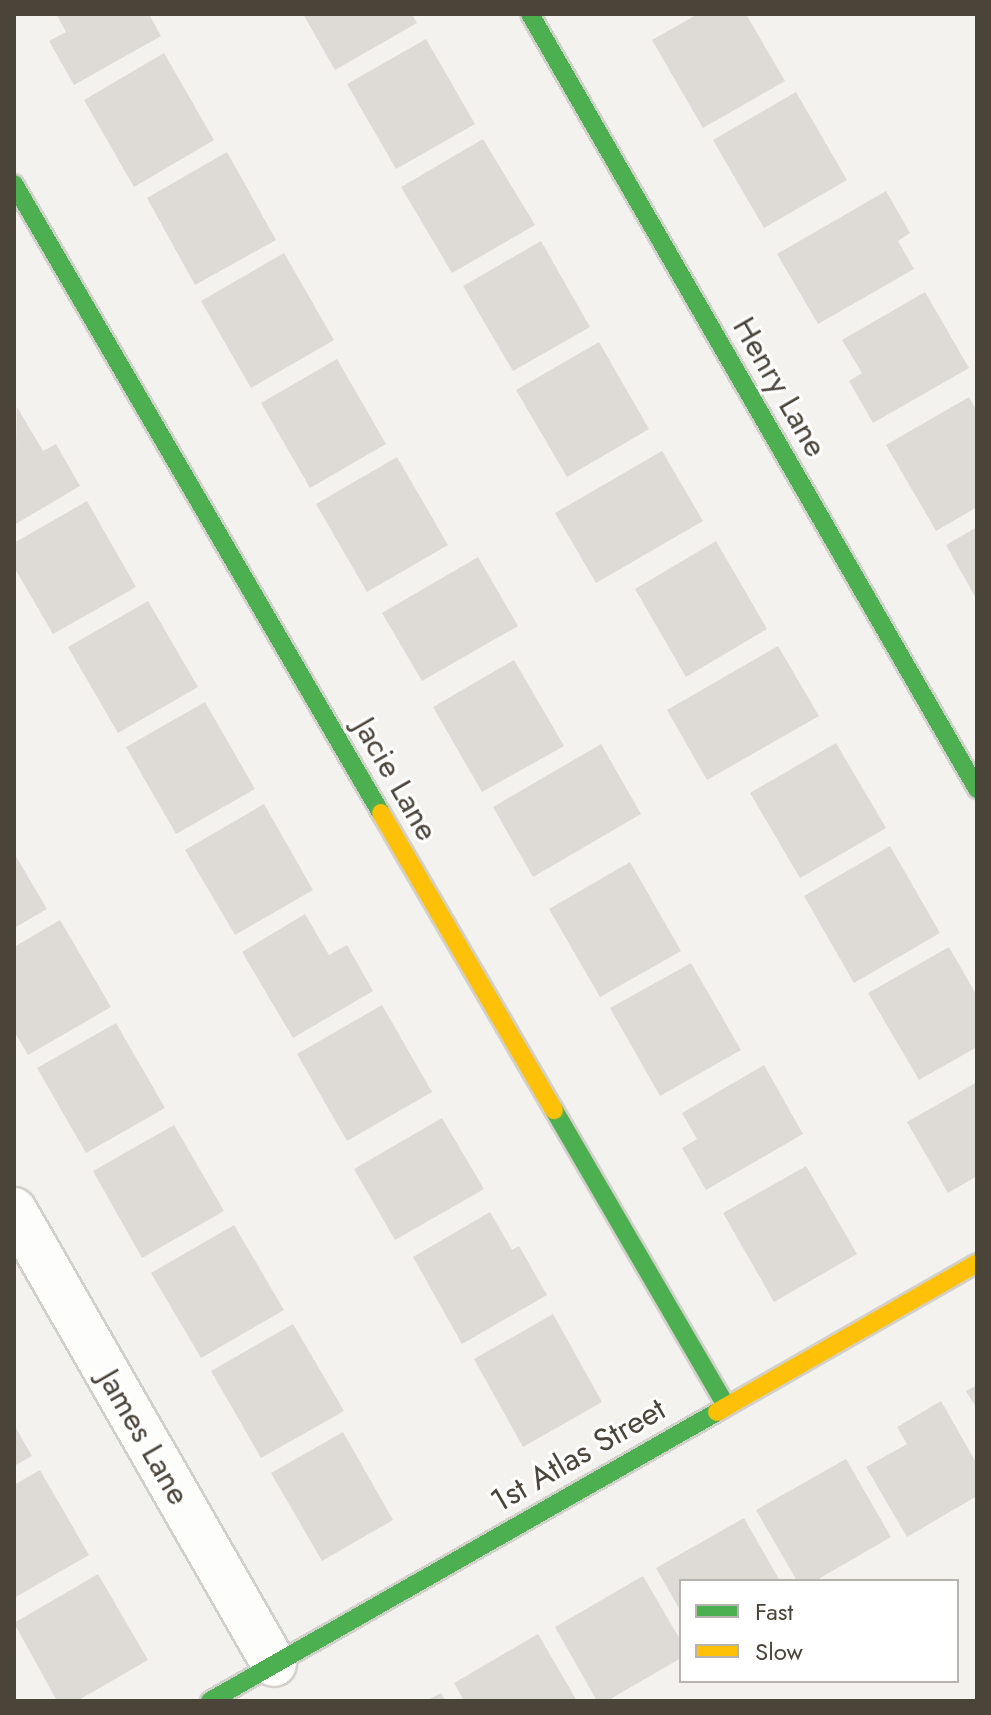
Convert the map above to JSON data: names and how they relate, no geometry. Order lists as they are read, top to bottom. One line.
{"streets":{"street":["Henry Lane","Jacie Lane","James Lane","1st Atlas Street"]},"crossings":[["Jacie Lane","1st Atlas Street"],["James Lane","1st Atlas Street"]],"legend":["Fast","Slow"]}
